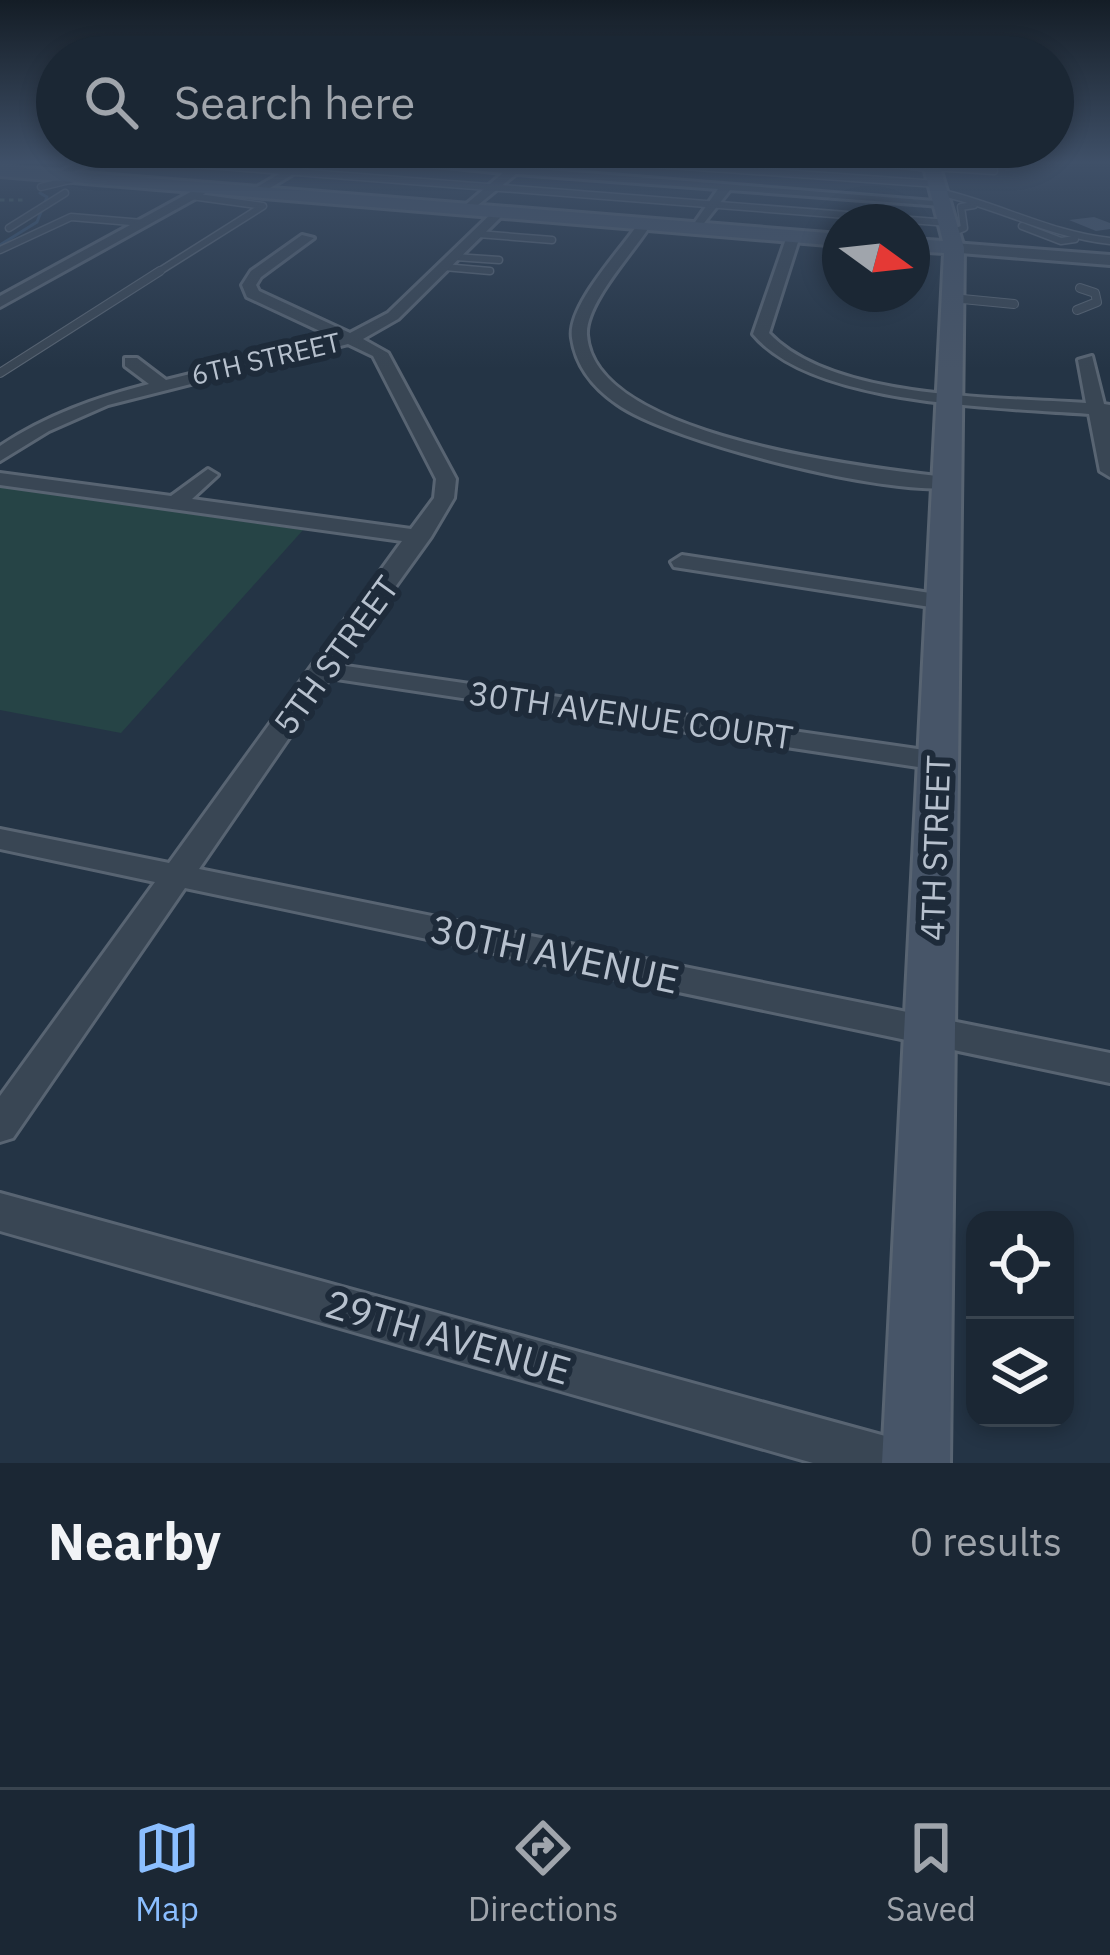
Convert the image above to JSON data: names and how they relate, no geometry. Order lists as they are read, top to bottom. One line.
{"streets":{"main road":["4TH STREET"],"street":["6TH STREET","5TH STREET","30TH AVENUE COURT","30TH AVENUE","29TH AVENUE"]},"crossings":[["6TH STREET","5TH STREET"],["5TH STREET","30TH AVENUE COURT"],["5TH STREET","30TH AVENUE"],["30TH AVENUE COURT","4TH STREET"],["4TH STREET","30TH AVENUE"]],"north":"right","page":{"search":"Search here","heading":["Nearby","0 results"],"nav":["Map","Directions","Saved"]}}
